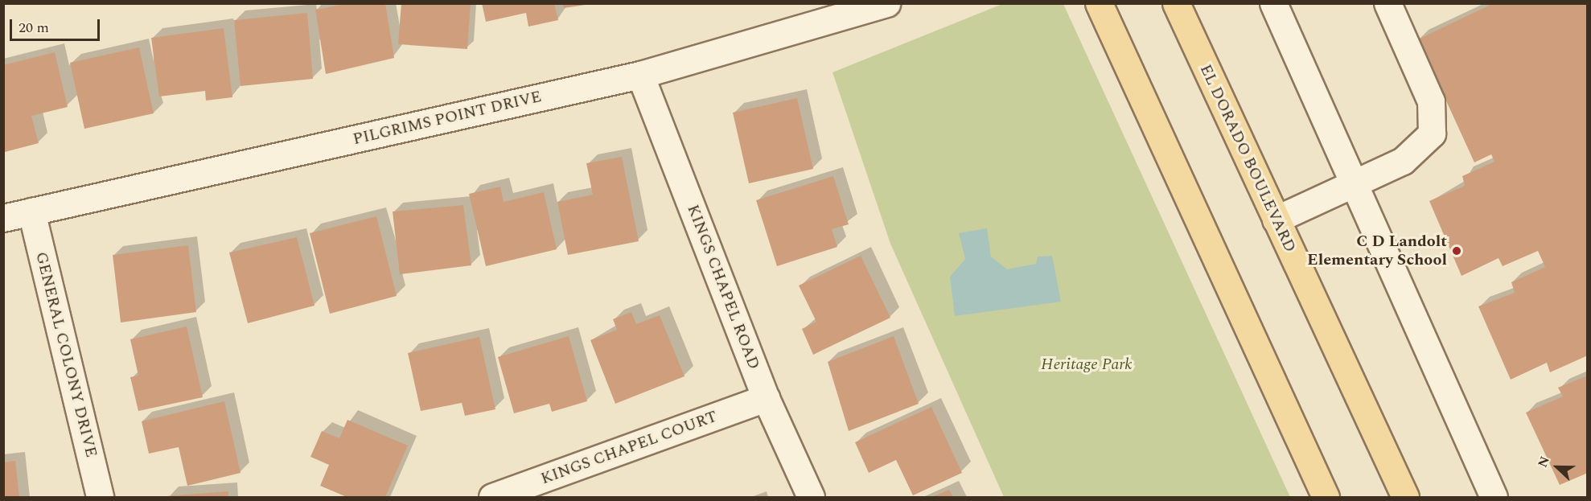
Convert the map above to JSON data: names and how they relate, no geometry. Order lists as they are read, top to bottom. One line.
{"streets":{"main road":["EL DORADO BOULEVARD"],"street":["PILGRIMS POINT DRIVE","KINGS CHAPEL ROAD","GENERAL COLONY DRIVE","KINGS CHAPEL COURT"]},"crossings":[["PILGRIMS POINT DRIVE","KINGS CHAPEL ROAD"],["PILGRIMS POINT DRIVE","GENERAL COLONY DRIVE"],["KINGS CHAPEL ROAD","KINGS CHAPEL COURT"]],"parks":["Heritage Park"],"places":["C D Landolt Elementary School"],"scale_bar":"20 m","north":"left"}
